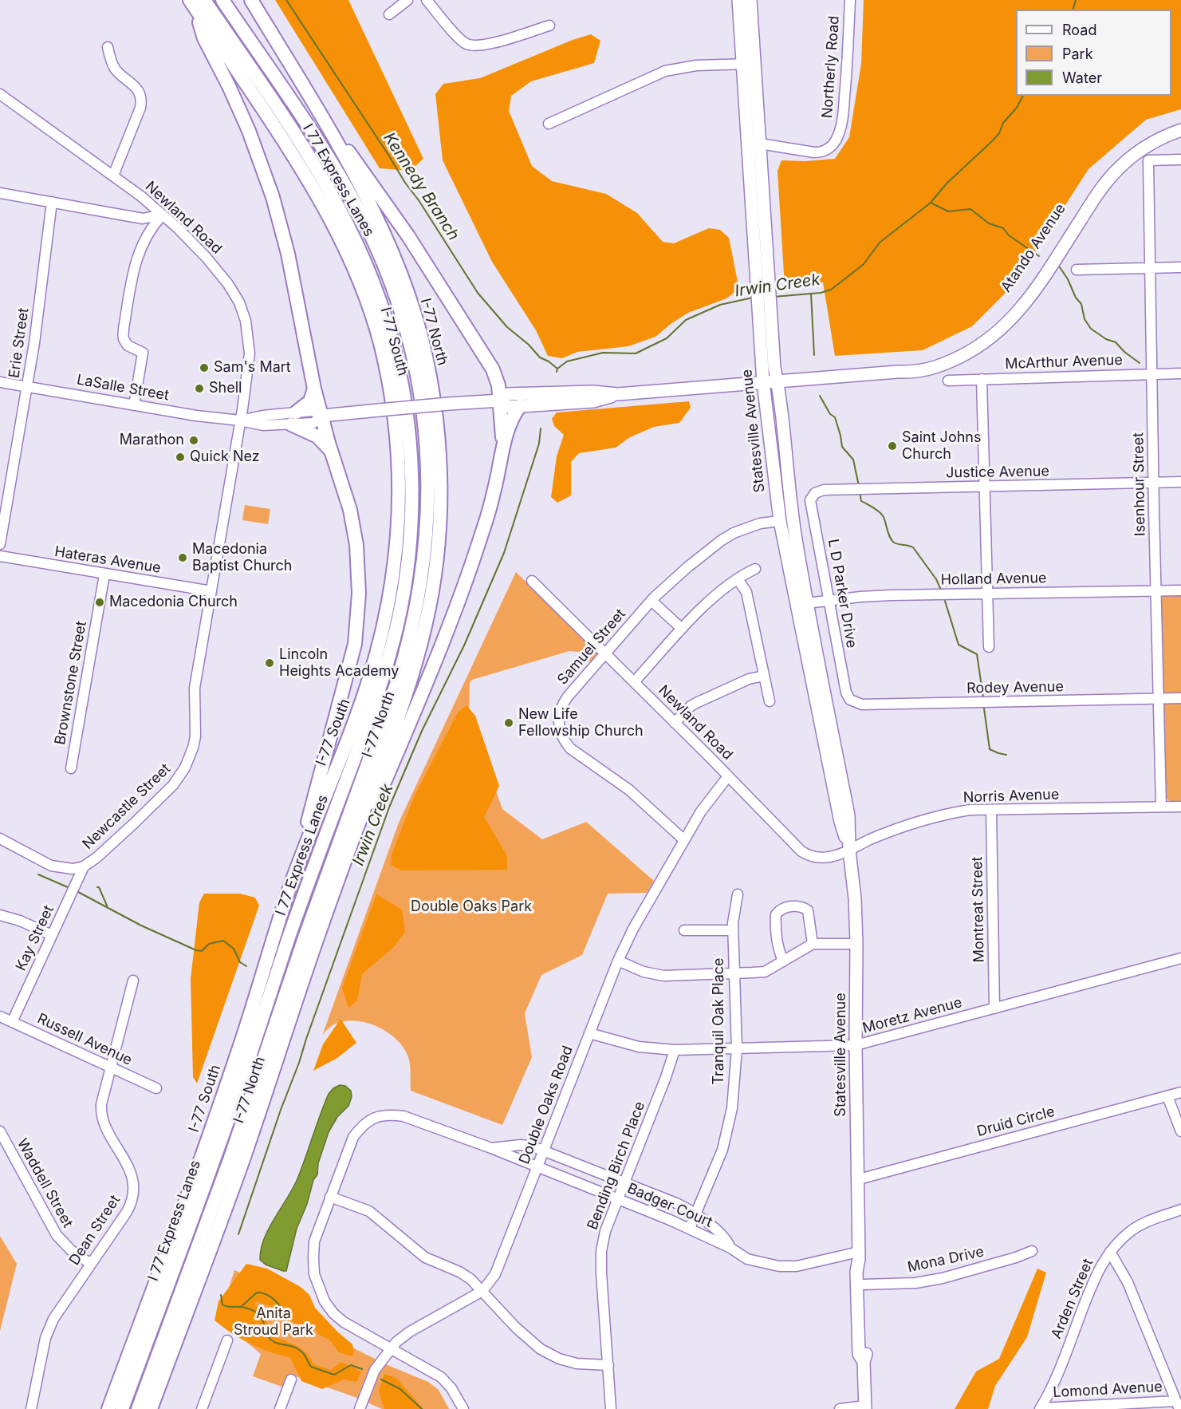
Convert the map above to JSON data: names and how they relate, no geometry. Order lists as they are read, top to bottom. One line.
{"streets":{"highway":["I 77 Express Lanes","I-77 North","I-77 South"],"main road":["Atando Avenue","LaSalle Street","Statesville Avenue"],"street":["Northerly Road","Newland Road","Erie Street","McArthur Avenue","Justice Avenue","Isenhour Street","Hateras Avenue","Holland Avenue","L D Parker Drive","Samuel Street","Brownstone Street","Rodey Avenue","Norris Avenue","Newcastle Street","Montreat Street","Kay Street","Moretz Avenue","Tranquil Oak Place","Russell Avenue","Double Oaks Road","Druid Circle","Bending Birch Place","Waddell Street","Badger Court","Dean Street","Mona Drive","Arden Street","Lomond Avenue"]},"crossings":[["Northerly Road","Statesville Avenue"],["I 77 Express Lanes","I-77 South"],["Newland Road","LaSalle Street"],["Newland Road","Statesville Avenue"],["Newland Road","Samuel Street"],["Newland Road","Norris Avenue"],["Newland Road","Newcastle Street"],["Newland Road","Double Oaks Road"],["Atando Avenue","LaSalle Street"],["Atando Avenue","Statesville Avenue"],["Erie Street","LaSalle Street"],["McArthur Avenue","Isenhour Street"],["LaSalle Street","Newcastle Street"],["Statesville Avenue","Holland Avenue"],["Statesville Avenue","Samuel Street"],["Statesville Avenue","Norris Avenue"],["Statesville Avenue","Moretz Avenue"],["Statesville Avenue","Druid Circle"],["Statesville Avenue","Badger Court"],["Statesville Avenue","Mona Drive"],["Justice Avenue","Isenhour Street"],["Justice Avenue","L D Parker Drive"],["Isenhour Street","Holland Avenue"],["Isenhour Street","Rodey Avenue"],["Isenhour Street","Norris Avenue"],["Hateras Avenue","Brownstone Street"],["Hateras Avenue","Newcastle Street"],["Holland Avenue","L D Parker Drive"],["L D Parker Drive","Rodey Avenue"],["Samuel Street","Double Oaks Road"],["Norris Avenue","Montreat Street"],["Newcastle Street","Kay Street"],["Montreat Street","Moretz Avenue"],["Kay Street","Russell Avenue"],["Moretz Avenue","Tranquil Oak Place"],["Moretz Avenue","Double Oaks Road"],["Moretz Avenue","Bending Birch Place"],["Tranquil Oak Place","Badger Court"],["Russell Avenue","Dean Street"],["Double Oaks Road","Badger Court"],["Bending Birch Place","Badger Court"],["Waddell Street","Dean Street"],["Arden Street","Lomond Avenue"]],"water":["Kennedy Branch","Irwin Creek"],"parks":["Double Oaks Park","Anita Stroud Park"],"places":["Sam's Mart","Shell","Marathon","Saint Johns Church","Quick Nez","Macedonia Baptist Church","Macedonia Church","Lincoln Heights Academy","New Life Fellowship Church"],"legend":["Road","Park","Water"]}
